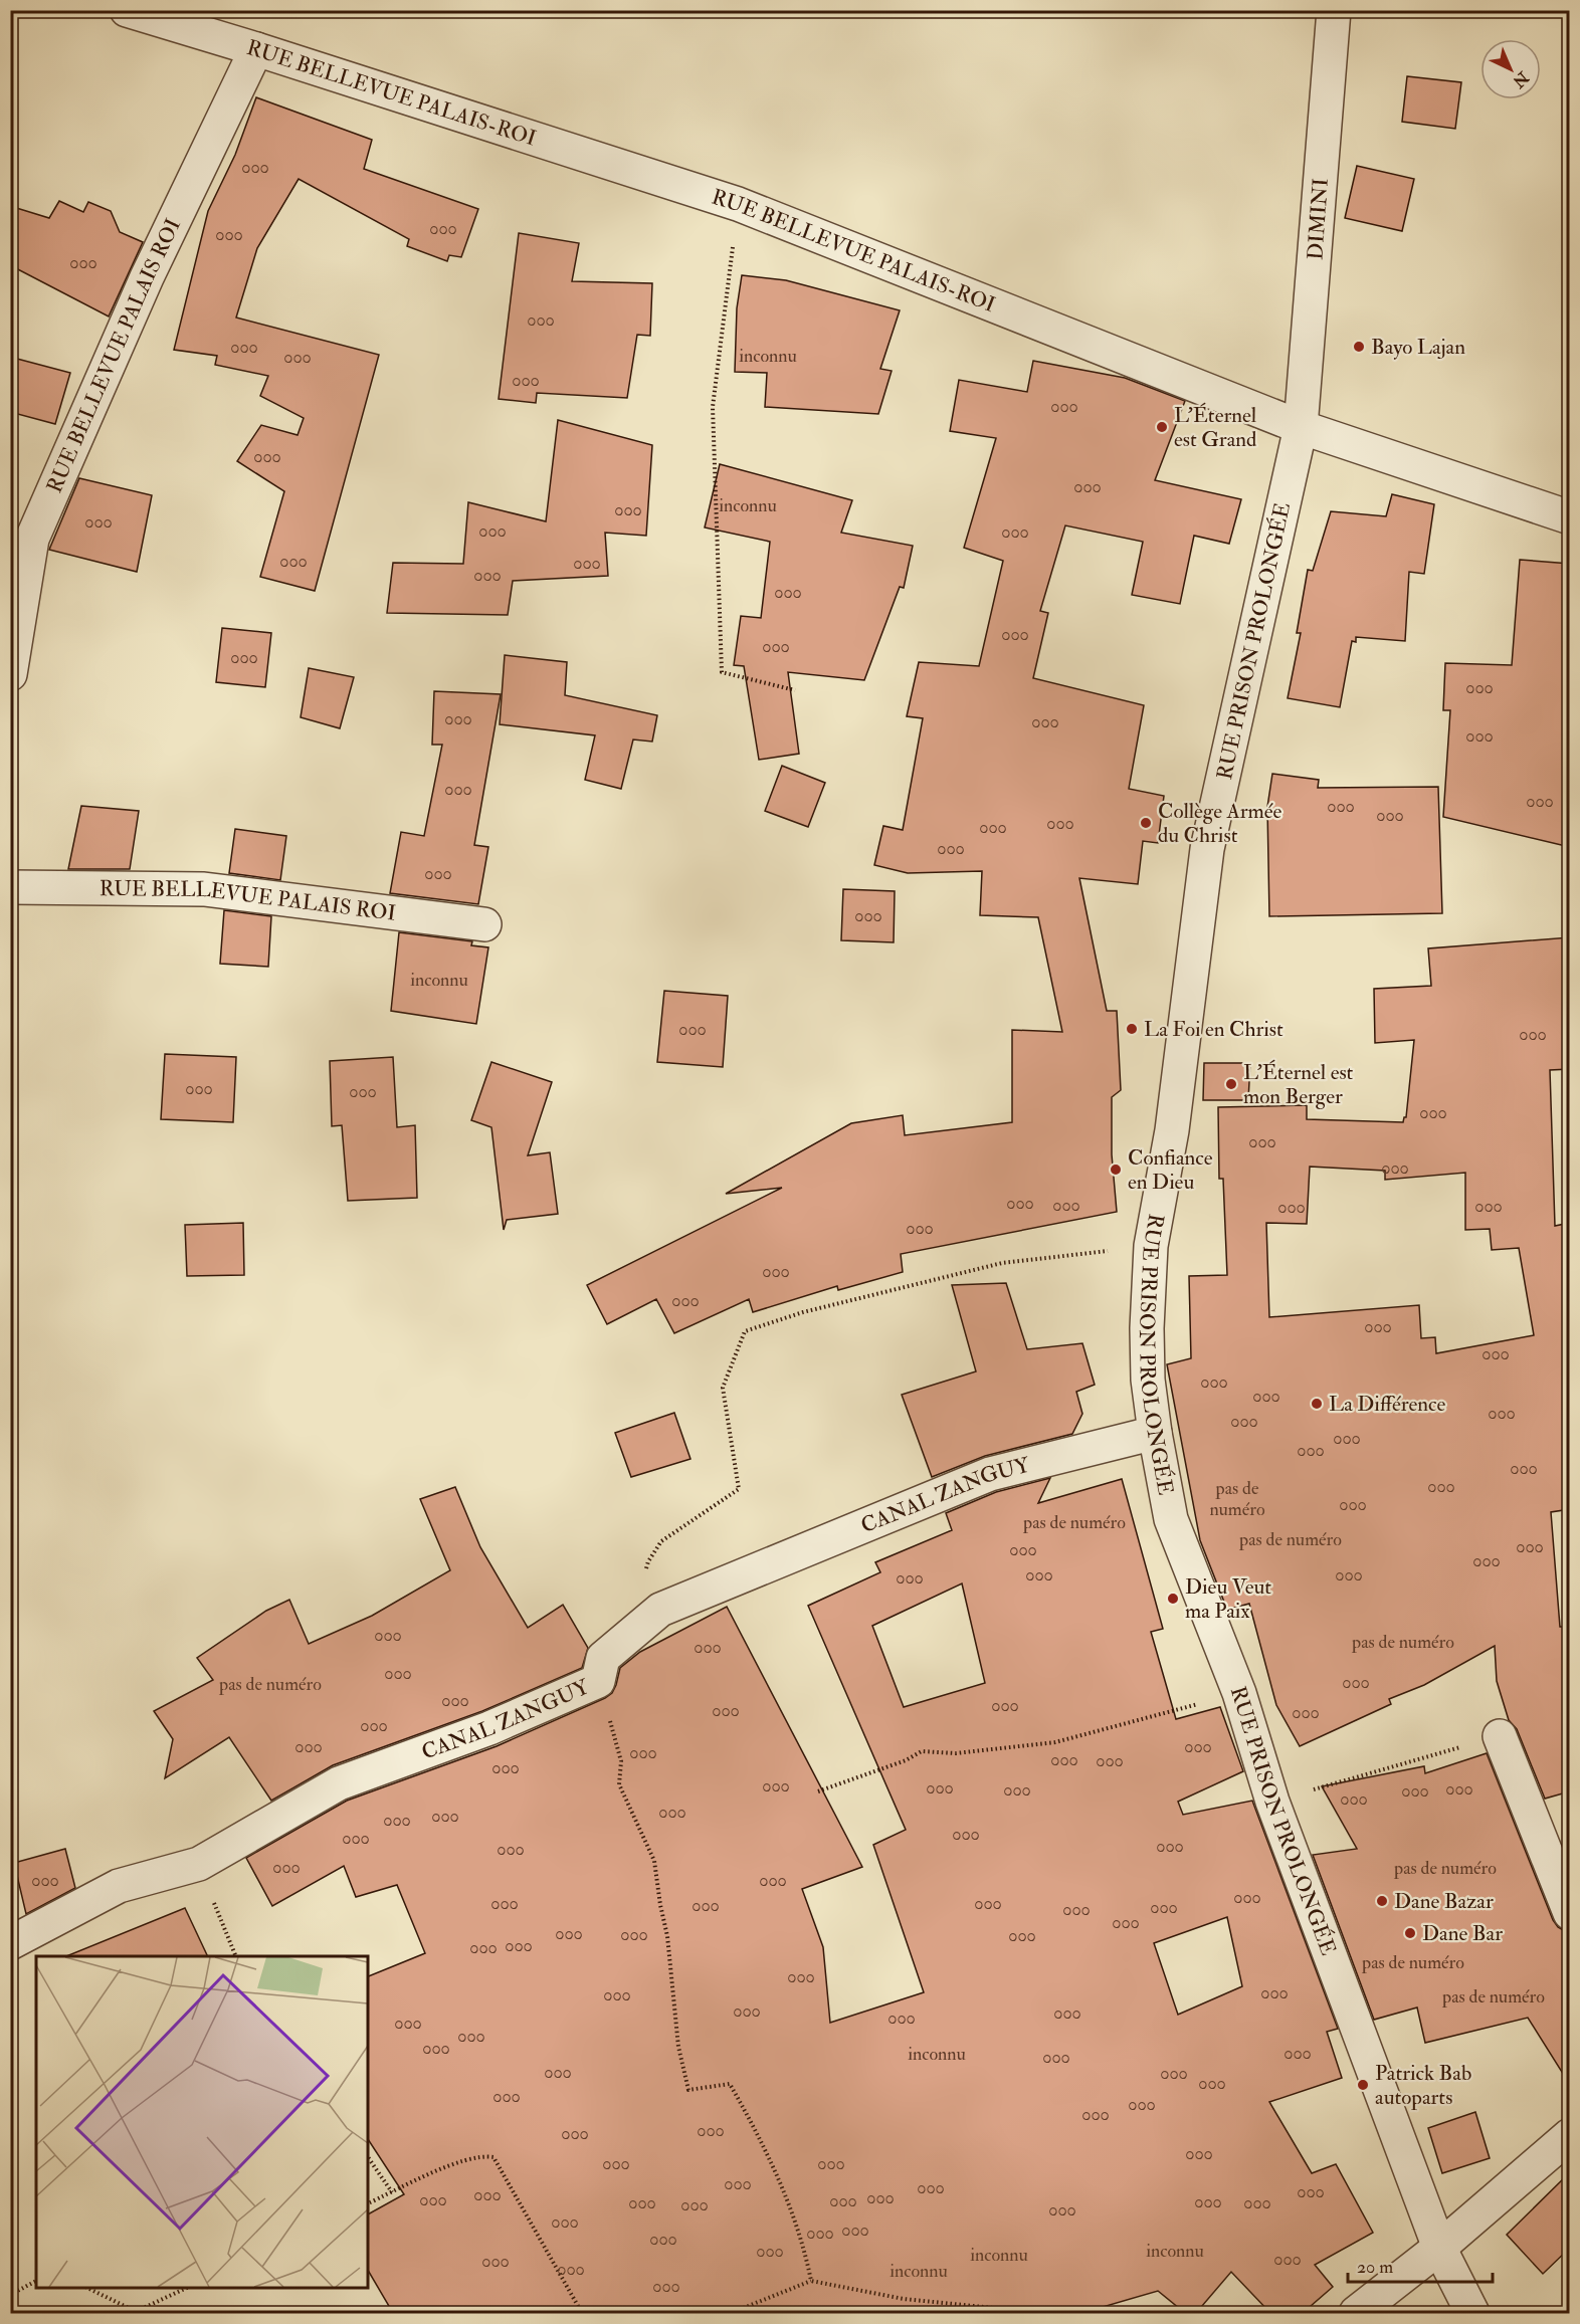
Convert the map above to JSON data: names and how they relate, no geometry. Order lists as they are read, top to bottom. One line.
{"streets":{"street":["RUE BELLEVUE PALAIS-ROI","DIMINI","RUE BELLEVUE PALAIS ROI","RUE PRISON PROLONGÉE","CANAL ZANGUY"]},"crossings":[["RUE BELLEVUE PALAIS-ROI","DIMINI"],["RUE BELLEVUE PALAIS-ROI","RUE BELLEVUE PALAIS ROI"],["RUE BELLEVUE PALAIS-ROI","RUE PRISON PROLONGÉE"],["DIMINI","RUE PRISON PROLONGÉE"],["RUE PRISON PROLONGÉE","CANAL ZANGUY"]],"places":["Bayo Lajan","L'Éternel est Grand","Collège Armée du Christ","La Foi en Christ","L'Éternel est mon Berger","Confiance en Dieu","La Différence","Dieu Veut ma Paix","Dane Bazar","Dane Bar","Patrick Bab autoparts"],"house_numbers":["000","000","000","000","000","000","inconnu","000","000","000","000","000","inconnu","000","000","000","000","000","000","000","000","000","000","000","000","000","000","000","000","000","000","000","000","000","000","000","000","inconnu","000","000","000","000","000","000","000","000","000","000","000","000","000","000","000","000","000","000","000","000","000","000","000","000","pas de numéro","000","pas de numéro","pas de numéro","000","000","000","000","000","000","000","pas de numéro","000","000","000","pas de numéro","000","000","000","000","000","000","000","000","000","000","000","000","000","000","000","000","000","000","000","000","000","000","000","000","000","pas de numéro","000","000","000","000","000","000","000","000","000","000","000","000","000","000","pas de numéro","000","000","000","pas de numéro","000","000","000","000","000","000","000","inconnu","000","000","000","000","000","000","000","000","000","000","000","000","000","000","000","000","000","000","000","000","000","000","000","000","000","000","000","000","000","inconnu","inconnu","000","000","000","inconnu","000"],"scale_bar":"20 m","north":"bottom right"}
